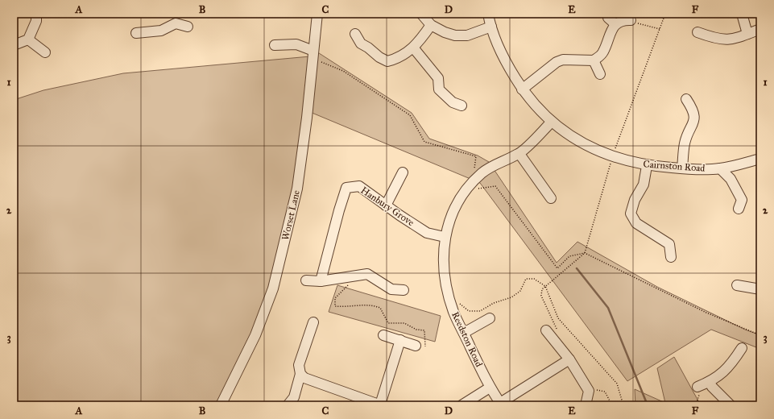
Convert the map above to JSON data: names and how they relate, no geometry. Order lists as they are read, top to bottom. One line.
{"streets":{"street":["Cairnston Road","Hanbury Grove","Worset Lane","Reedston Road"]},"crossings":[["Cairnston Road","Reedston Road"],["Hanbury Grove","Reedston Road"]],"grid":{"columns":["A","B","C","D","E","F"],"rows":["1","2","3"]}}
